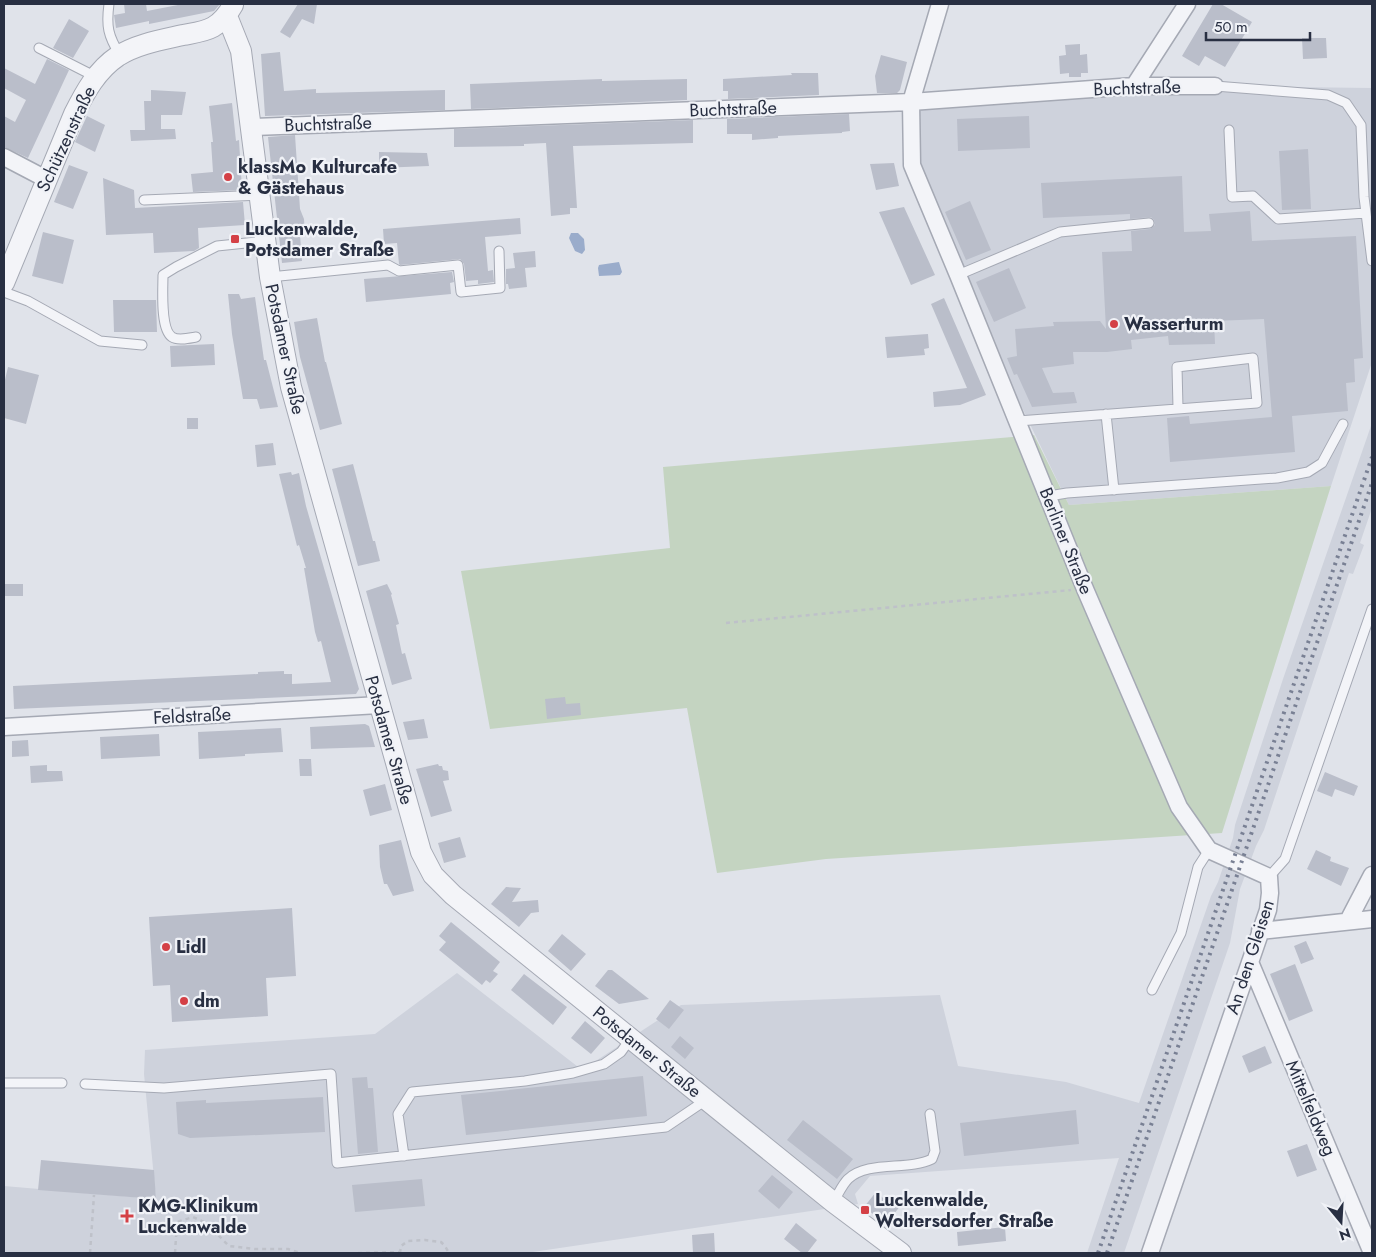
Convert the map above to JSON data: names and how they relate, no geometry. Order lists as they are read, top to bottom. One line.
{"streets":{"street":["Buchtstraße","Schützenstraße","Potsdamer Straße","Berliner Straße","Feldstraße","An den Gleisen","Mittelfeldweg"]},"crossings":[["Buchtstraße","Potsdamer Straße"],["Buchtstraße","Berliner Straße"],["Schützenstraße","Potsdamer Straße"],["Potsdamer Straße","Feldstraße"],["Berliner Straße","An den Gleisen"],["An den Gleisen","Mittelfeldweg"]],"places":{"other":["klassMo Kulturcafe & Gästehaus","Wasserturm","Lidl","dm"],"transit":["Luckenwalde, Potsdamer Straße","Luckenwalde, Woltersdorfer Straße"],"health":["KMG-Klinikum Luckenwalde"]},"scale_bar":"50 m","north":"bottom"}
